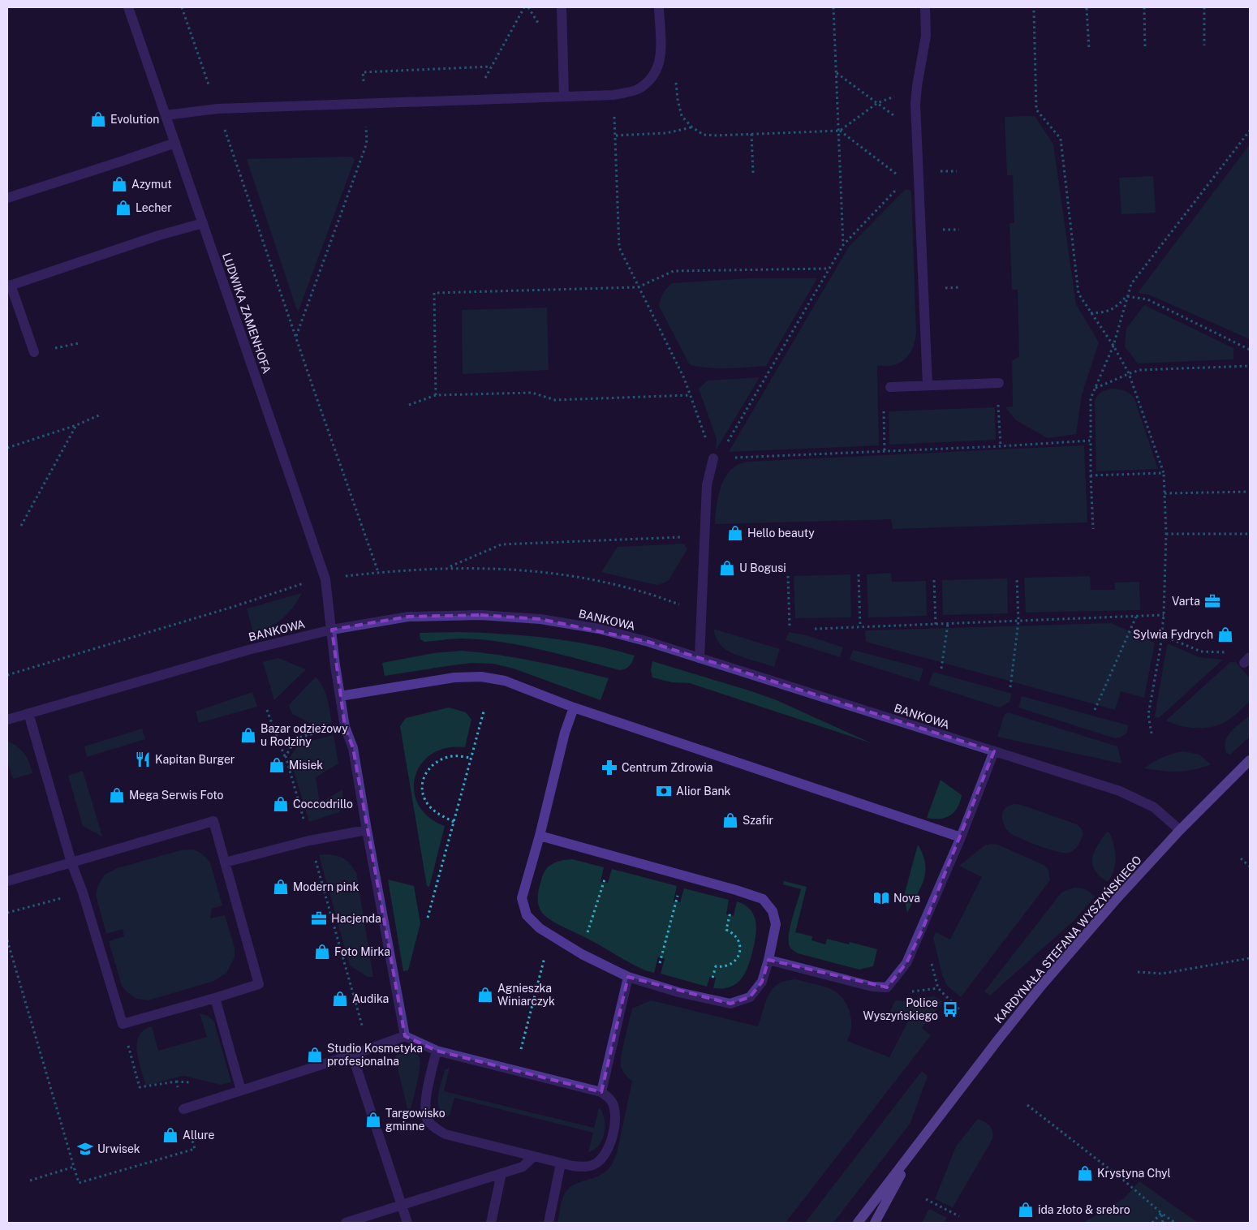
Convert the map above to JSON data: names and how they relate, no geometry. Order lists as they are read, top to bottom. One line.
{"streets":{"street":["LUDWIKA ZAMENHOFA","BANKOWA","KARDYNAŁA STEFANA WYSZYŃSKIEGO"]},"crossings":[["LUDWIKA ZAMENHOFA","BANKOWA"],["BANKOWA","KARDYNAŁA STEFANA WYSZYŃSKIEGO"]],"places":{"shop":["Evolution","Azymut","Lecher","Hello beauty","U Bogusi","Sylwia Fydrych","Bazar odzieżowy u Rodziny","Misiek","Mega Serwis Foto","Coccodrillo","Szafir","Modern pink","Foto Mirka","Agnieszka Winiarczyk","Audika","Studio Kosmetyka profesjonalna","Targowisko gminne","Allure","Krystyna Chyl","ida złoto & srebro"],"office":["Varta","Hacjenda"],"restaurant":["Kapitan Burger"],"pharmacy":["Centrum Zdrowia"],"bank":["Alior Bank"],"library":["Nova"],"bus stop":["Police Wyszyńskiego"],"school or university":["Urwisek"]}}
